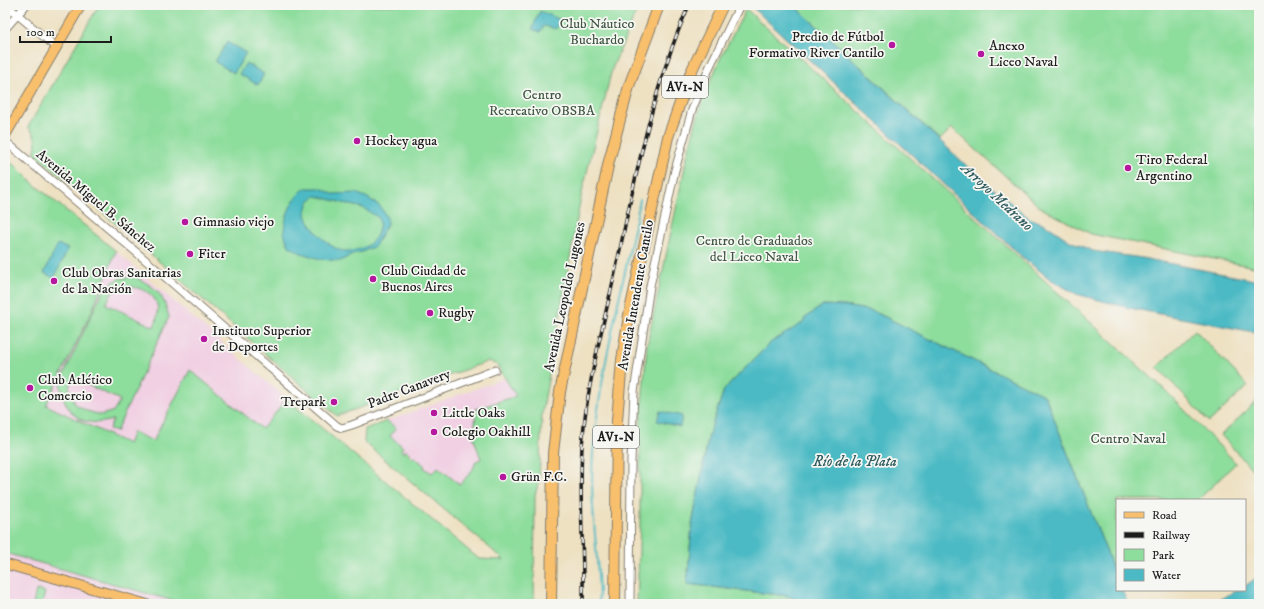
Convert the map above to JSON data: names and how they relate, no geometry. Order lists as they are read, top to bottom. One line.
{"streets":{"highway":["AV1-N","Avenida Intendente Cantilo","Avenida Leopoldo Lugones"],"street":["Avenida Miguel B. Sánchez","Padre Canavery"]},"crossings":[["Avenida Miguel B. Sánchez","Padre Canavery"]],"water":["Arroyo Medrano","Río de la Plata"],"parks":["Club Náutico Buchardo","Centro Recreativo OBSBA","Centro de Graduados del Liceo Naval","Centro Naval"],"places":["Predio de Fútbol Formativo River Cantilo","Anexo Liceo Naval","Hockey agua","Tiro Federal Argentino","Gimnasio viejo","Fiter","Club Ciudad de Buenos Aires","Club Obras Sanitarias de la Nación","Rugby","Instituto Superior de Deportes","Club Atlético Comercio","Trepark","Little Oaks","Colegio Oakhill","Grün F.C."],"legend":["Road","Railway","Park","Water"],"scale_bar":"100 m"}
